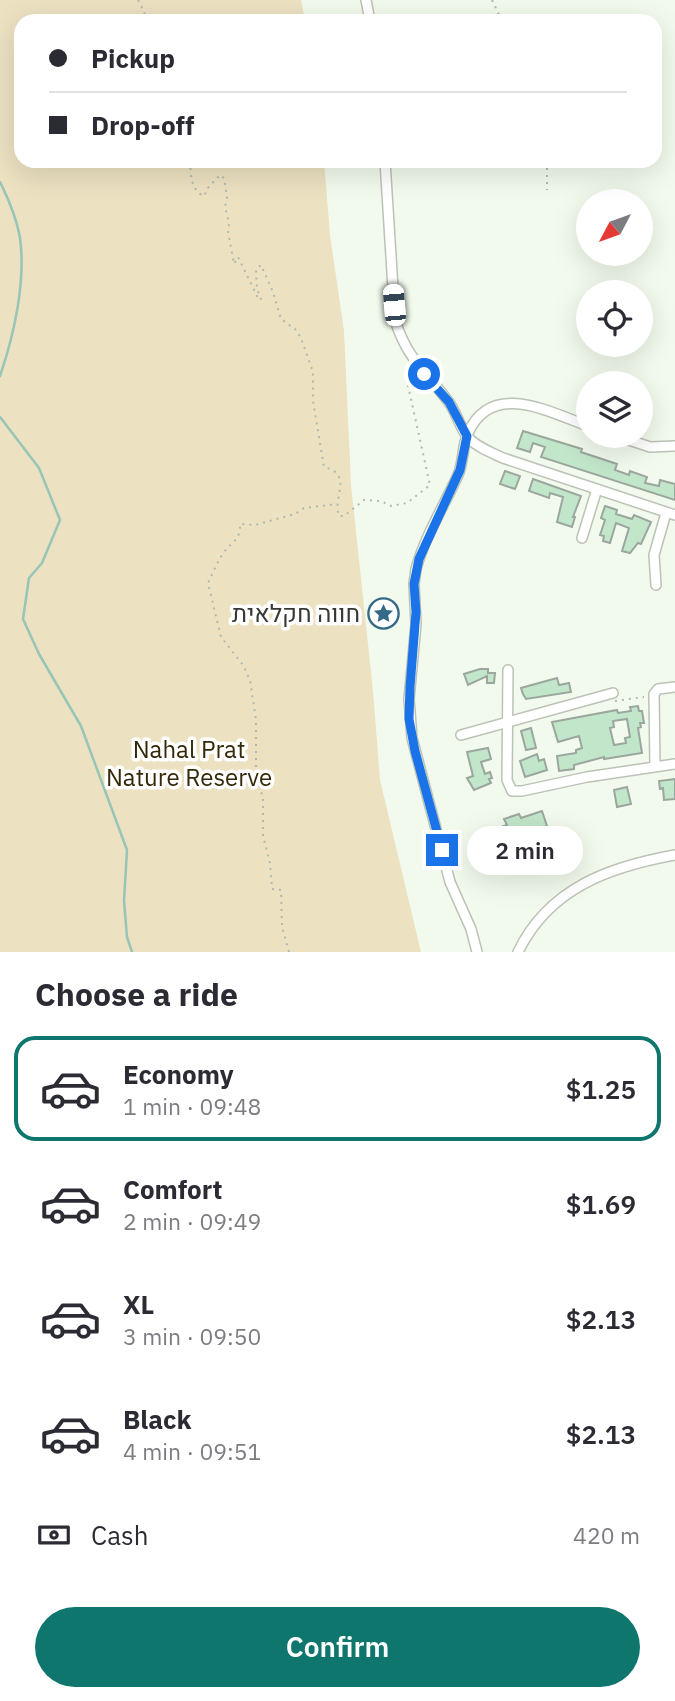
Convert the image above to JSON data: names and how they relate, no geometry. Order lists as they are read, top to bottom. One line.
{"parks":["Nahal Prat Nature Reserve"],"places":{"place":["חווה חקלאית"]},"north":"bottom left","page":{"banner":["Pickup","Drop-off"],"bubble":"2 min","heading":"Choose a ride","list":[{"name":"Economy","note":"1 min · 09:48","value":"$1.25"},{"name":"Comfort","note":"2 min · 09:49","value":"$1.69"},{"name":"XL","note":"3 min · 09:50","value":"$2.13"},{"name":"Black","note":"4 min · 09:51","value":"$2.13"}],"pay":["Cash","420 m"],"buttons":"Confirm"}}
